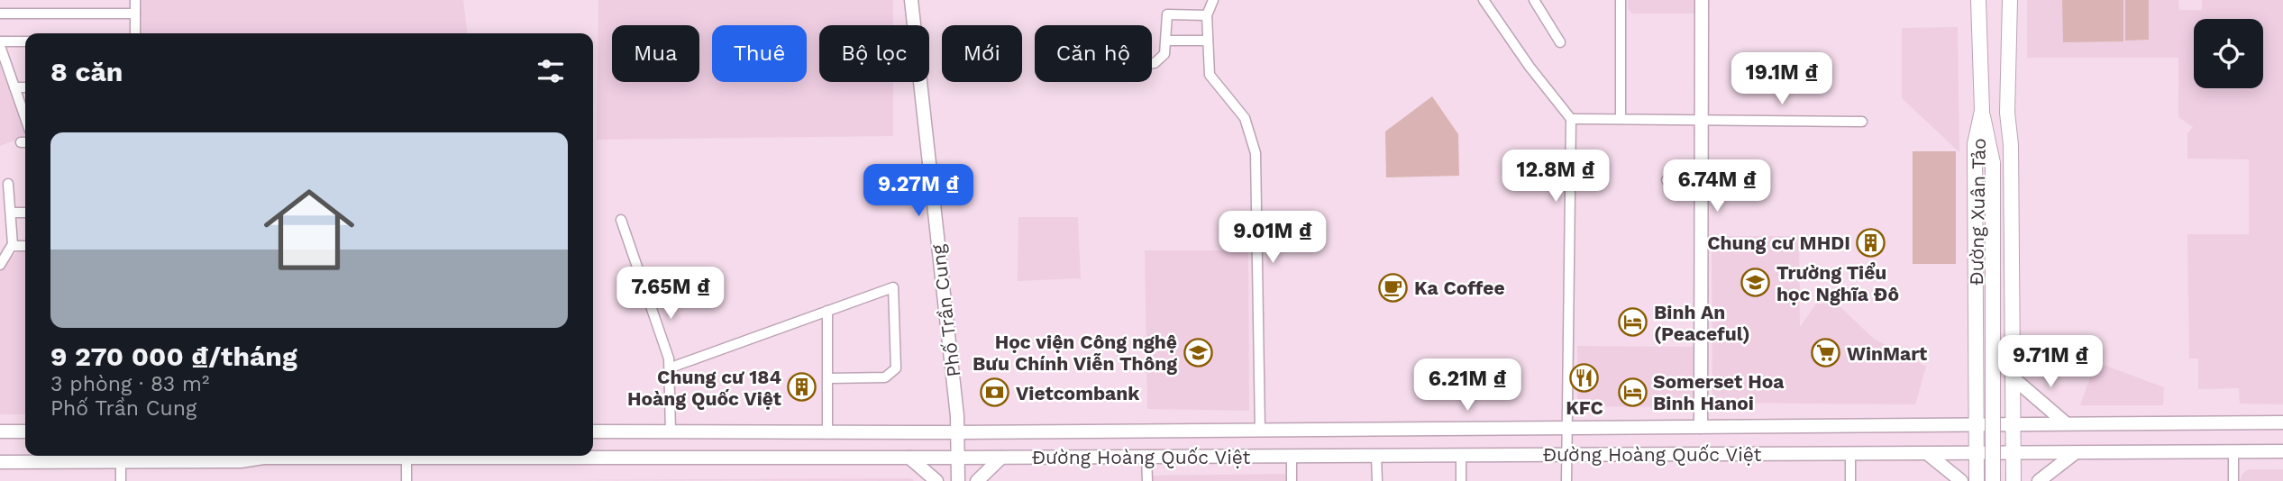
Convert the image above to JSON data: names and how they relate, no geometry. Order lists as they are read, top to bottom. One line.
{"streets":{"main road":["Đường Xuân Tảo","Phố Trần Cung","Đường Hoàng Quốc Việt"]},"crossings":[["Đường Xuân Tảo","Đường Hoàng Quốc Việt"],["Phố Trần Cung","Đường Hoàng Quốc Việt"]],"places":{"building":["Chung cư MHDI","Chung cư 184 Hoàng Quốc Việt"],"school or university":["Trường Tiểu học Nghĩa Đô","Học viện Công nghệ Bưu Chính Viễn Thông"],"cafe":["Ka Coffee"],"hotel":["Binh An (Peaceful)","Somerset Hoa Binh Hanoi"],"supermarket":["WinMart"],"restaurant":["KFC"],"bank":["Vietcombank"]},"page":{"chip":["Mua","Thuê","Bộ lọc","Mới","Căn hộ"],"heading":"8 căn","price":["19.1M ₫","12.8M ₫","6.74M ₫","9.27M ₫","9.01M ₫","7.65M ₫","9.71M ₫","6.21M ₫"],"list":[{"name":"9 270 000 ₫/tháng","note":"3 phòng · 83 m² · Phố Trần Cung"}]}}
